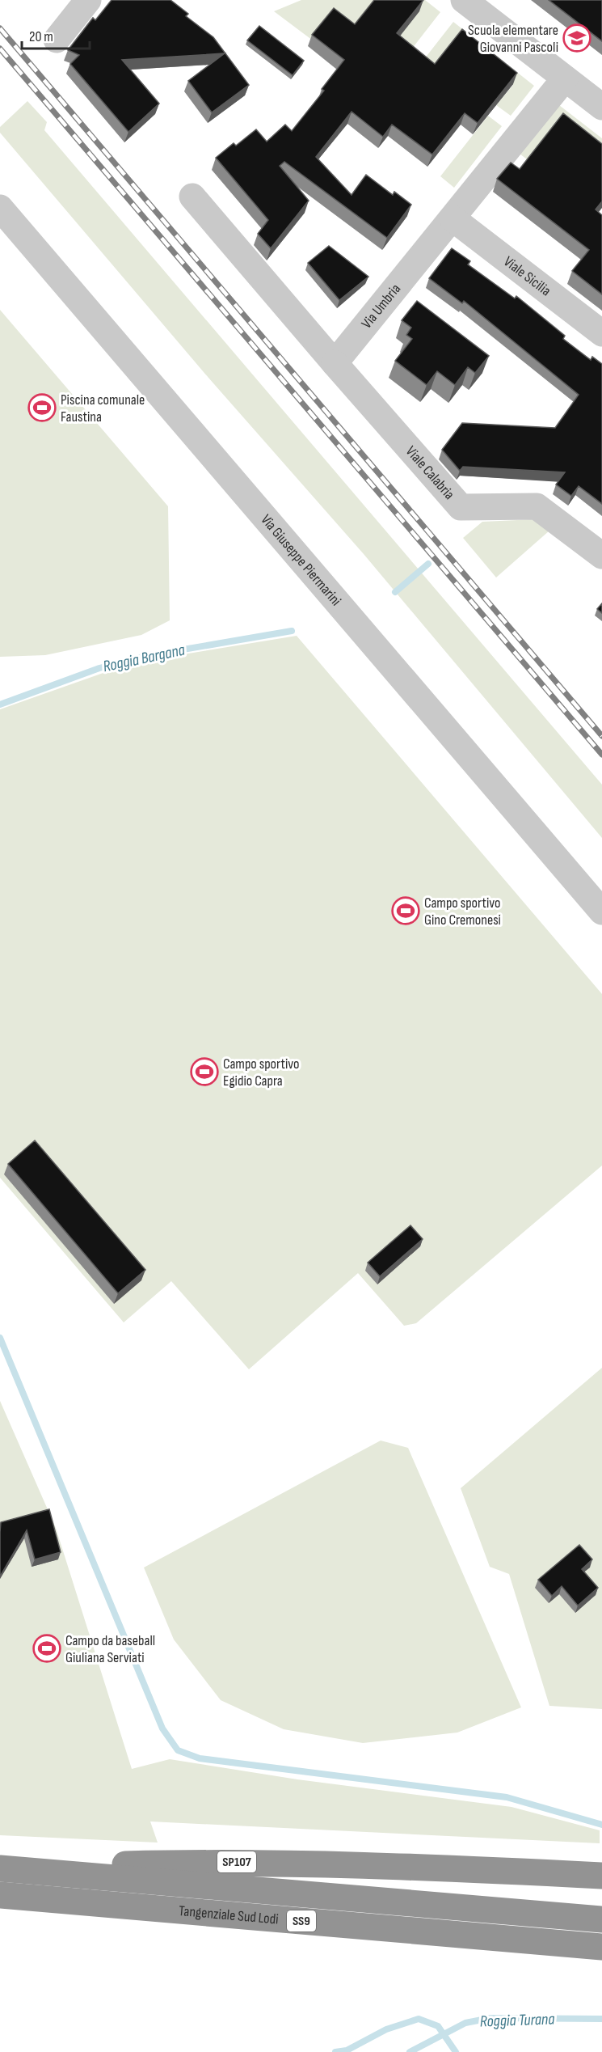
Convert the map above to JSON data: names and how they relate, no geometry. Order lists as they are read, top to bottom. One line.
{"streets":{"highway":["SP107","Tangenziale Sud Lodi","SS9"],"street":["Viale Sicilia","Via Umbria","Viale Calabria","Via Giuseppe Piermarini"]},"crossings":[["Viale Sicilia","Via Umbria"],["Via Umbria","Viale Calabria"],["SP107","Tangenziale Sud Lodi"]],"water":["Roggia Bargana","Roggia Turana"],"places":{"school or university":["Scuola elementare Giovanni Pascoli"],"sports":["Piscina comunale Faustina","Campo sportivo Gino Cremonesi","Campo sportivo Egidio Capra","Campo da baseball Giuliana Serviati"]},"scale_bar":"20 m"}
